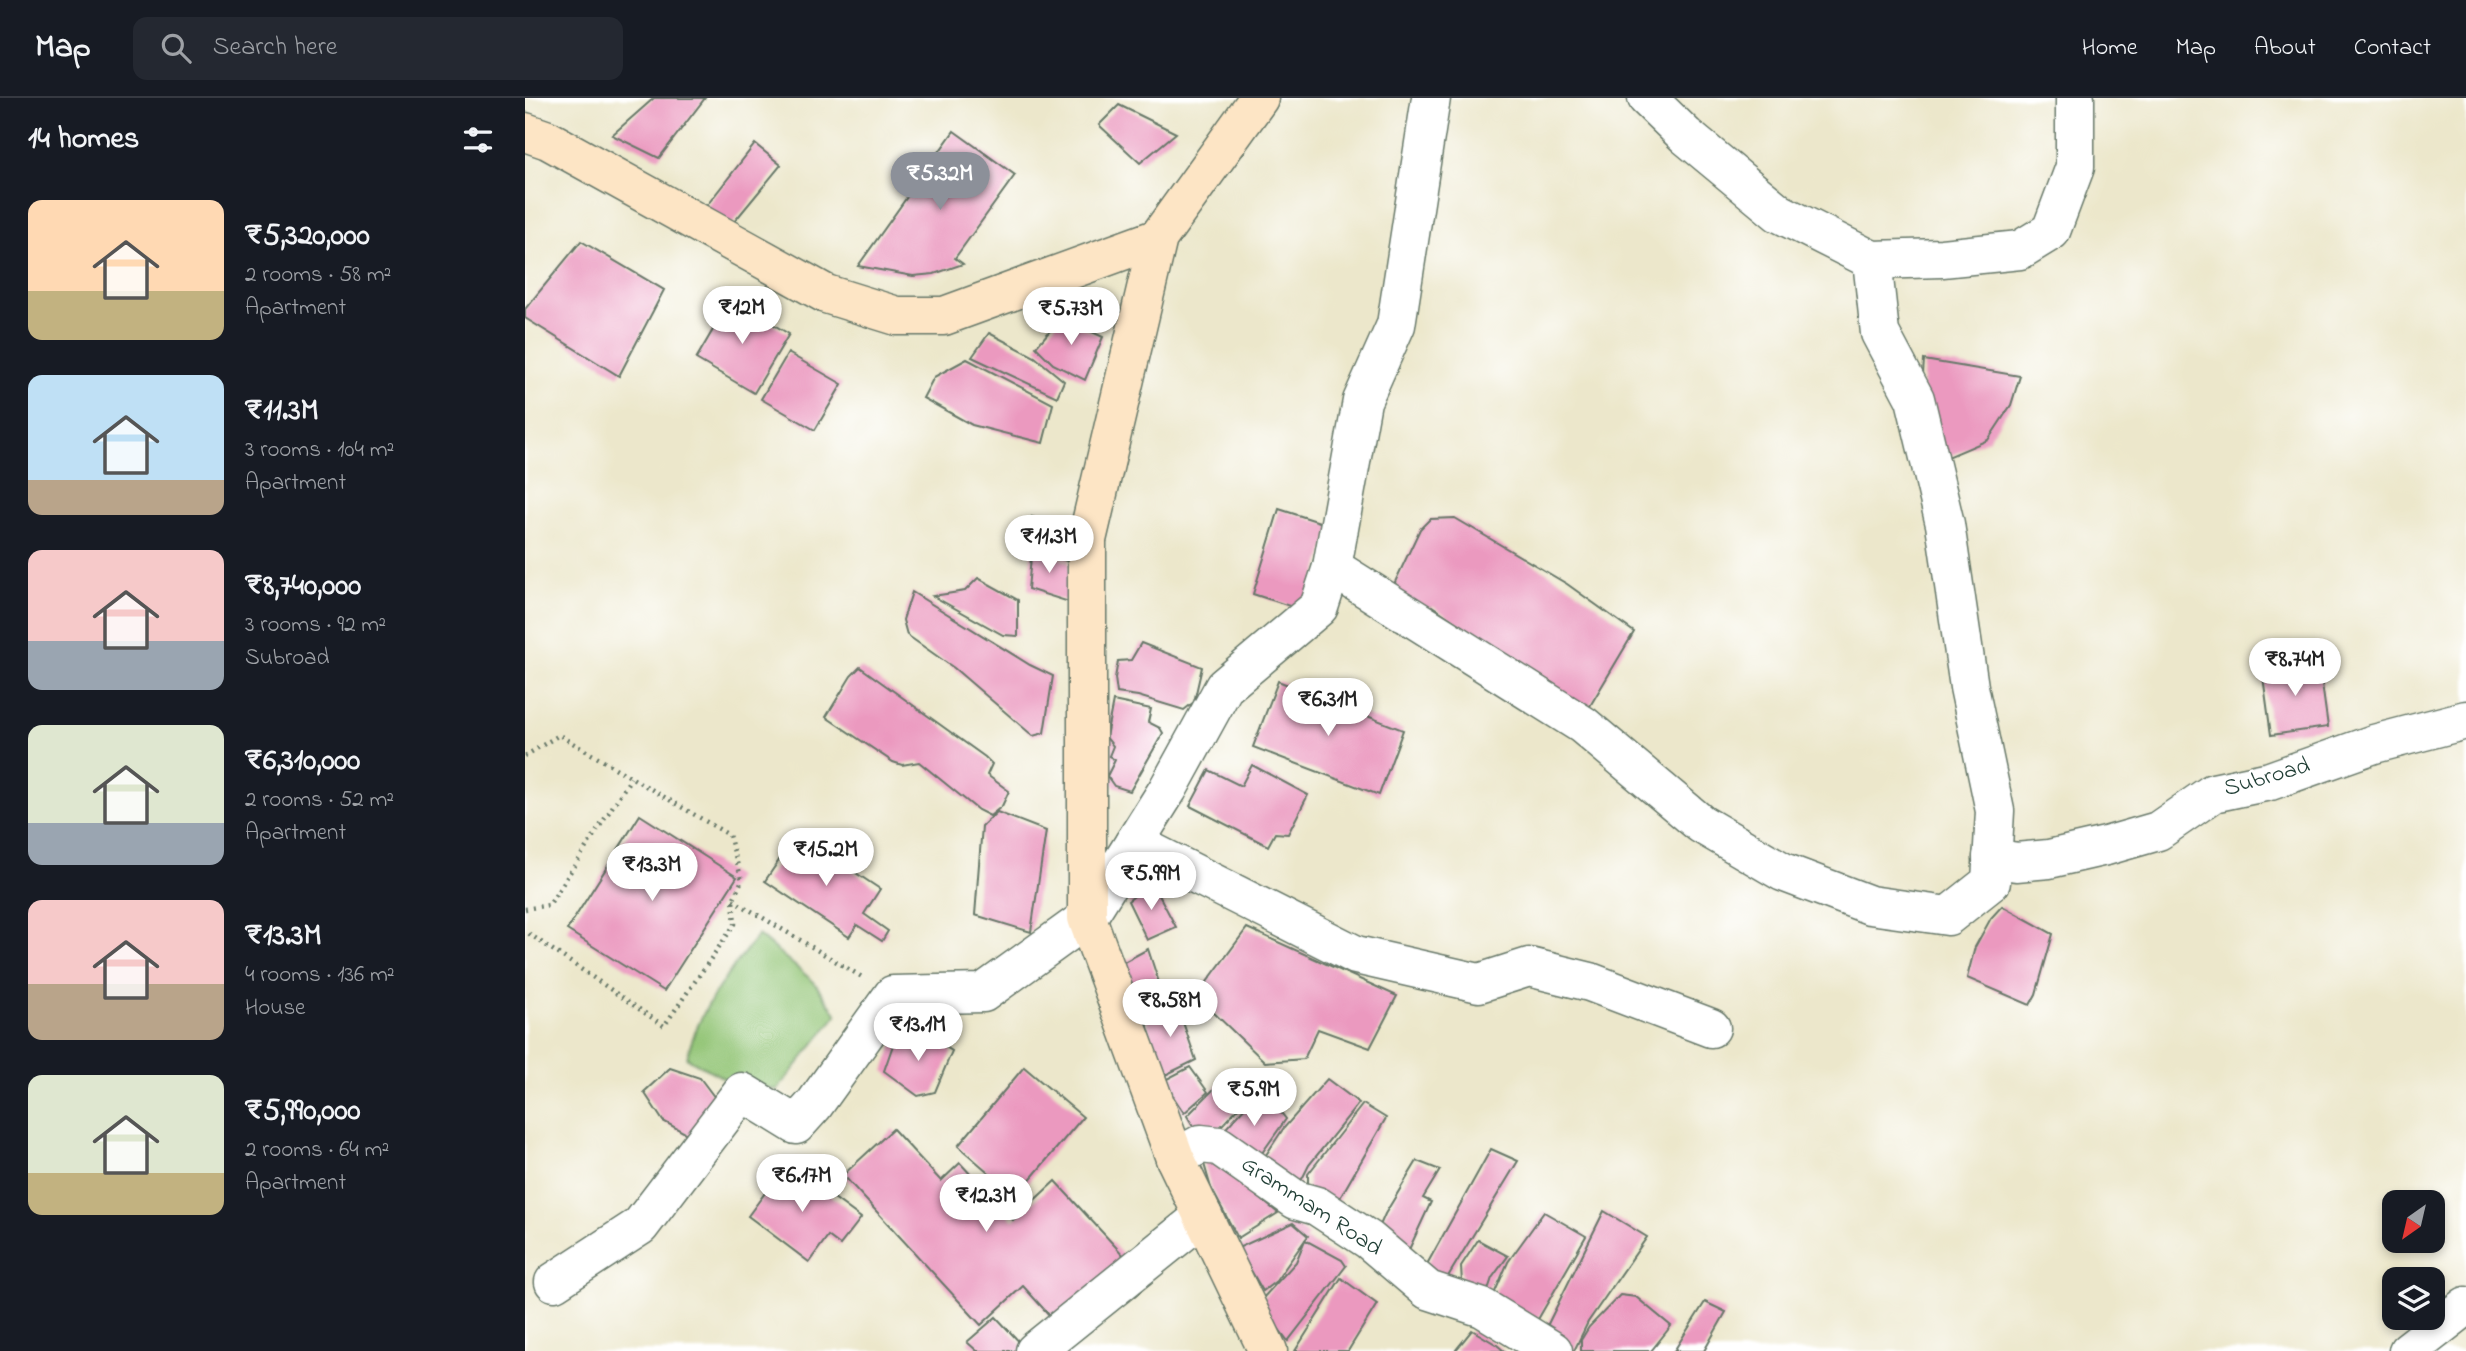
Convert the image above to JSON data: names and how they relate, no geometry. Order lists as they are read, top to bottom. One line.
{"streets":{"street":["Subroad","Grammam Road"]},"north":"bottom left","page":{"header":"Map","search":"Search here","nav":["Home","Map","About","Contact"],"heading":"14 homes","price":["₹5.32M","₹12M","₹5.73M","₹11.3M","₹8.74M","₹6.31M","₹15.2M","₹13.3M","₹5.99M","₹8.58M","₹13.1M","₹5.9M","₹6.17M","₹12.3M"],"list":[{"name":"₹5,320,000","note":"2 rooms · 58 m² · Apartment"},{"name":"₹11.3M","note":"3 rooms · 104 m² · Apartment"},{"name":"₹8,740,000","note":"3 rooms · 92 m² · Subroad"},{"name":"₹6,310,000","note":"2 rooms · 52 m² · Apartment"},{"name":"₹13.3M","note":"4 rooms · 136 m² · House"},{"name":"₹5,990,000","note":"2 rooms · 64 m² · Apartment"}]}}
